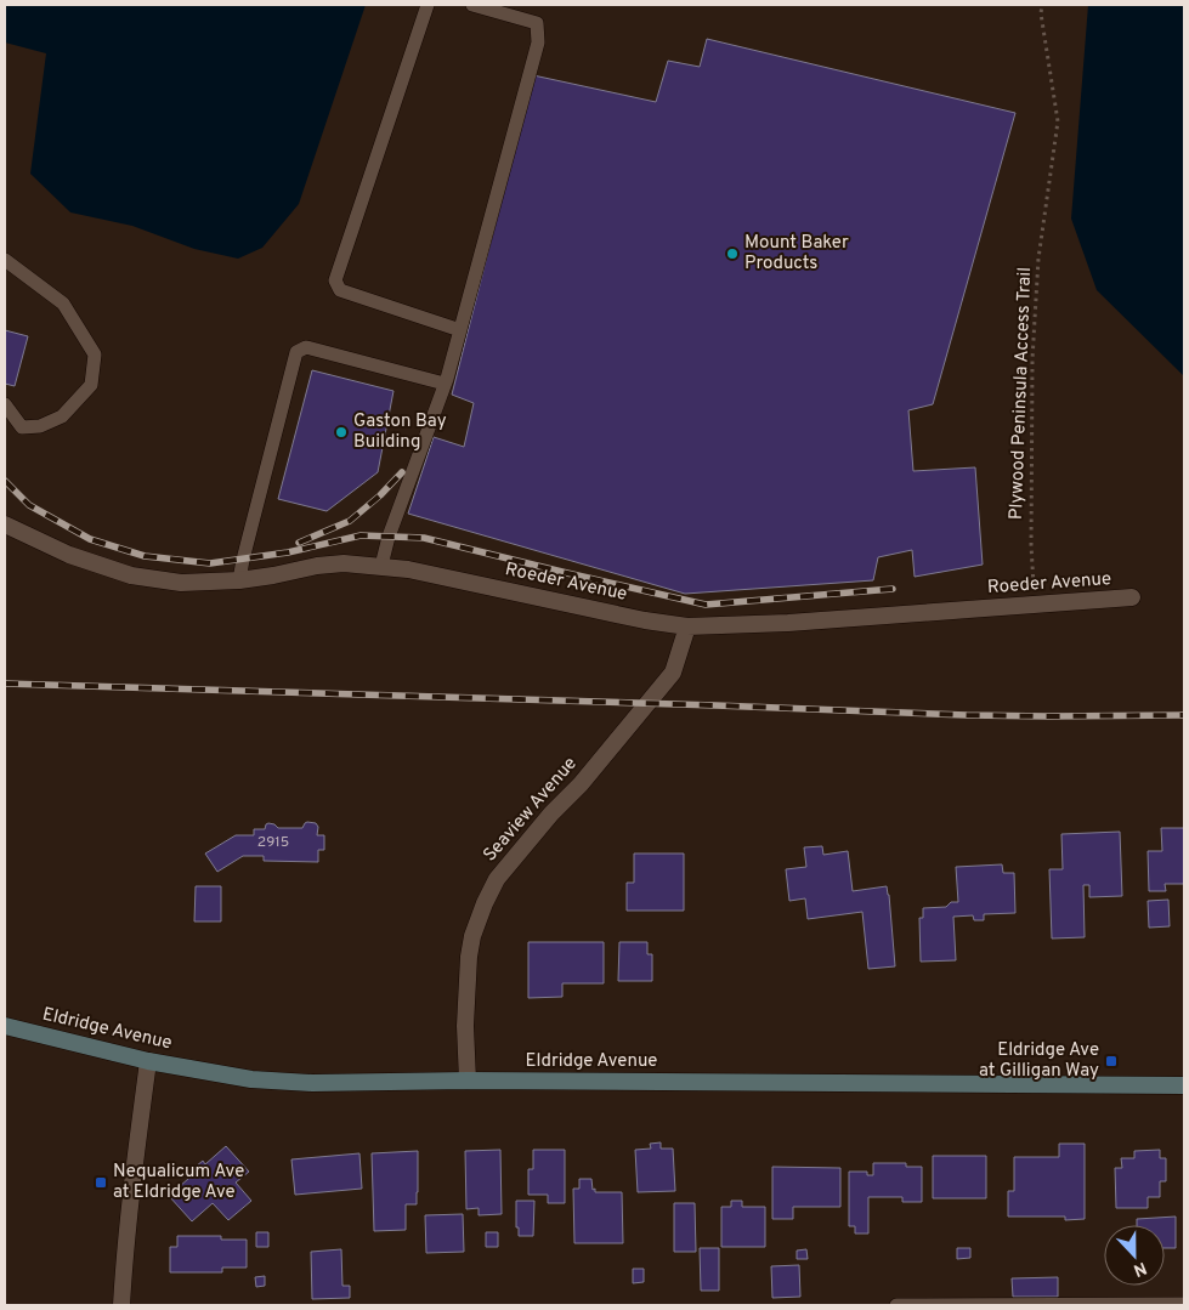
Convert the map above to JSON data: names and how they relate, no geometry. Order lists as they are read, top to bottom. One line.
{"streets":{"main road":["Eldridge Avenue"],"street":["Roeder Avenue","Seaview Avenue"],"path":["Plywood Peninsula Access Trail"]},"crossings":[["Plywood Peninsula Access Trail","Roeder Avenue"],["Roeder Avenue","Seaview Avenue"],["Seaview Avenue","Eldridge Avenue"]],"places":{"other":["Mount Baker Products","Gaston Bay Building"],"transit":["Eldridge Ave at Gilligan Way","Nequalicum Ave at Eldridge Ave"]},"house_numbers":["2915"],"north":"bottom"}
